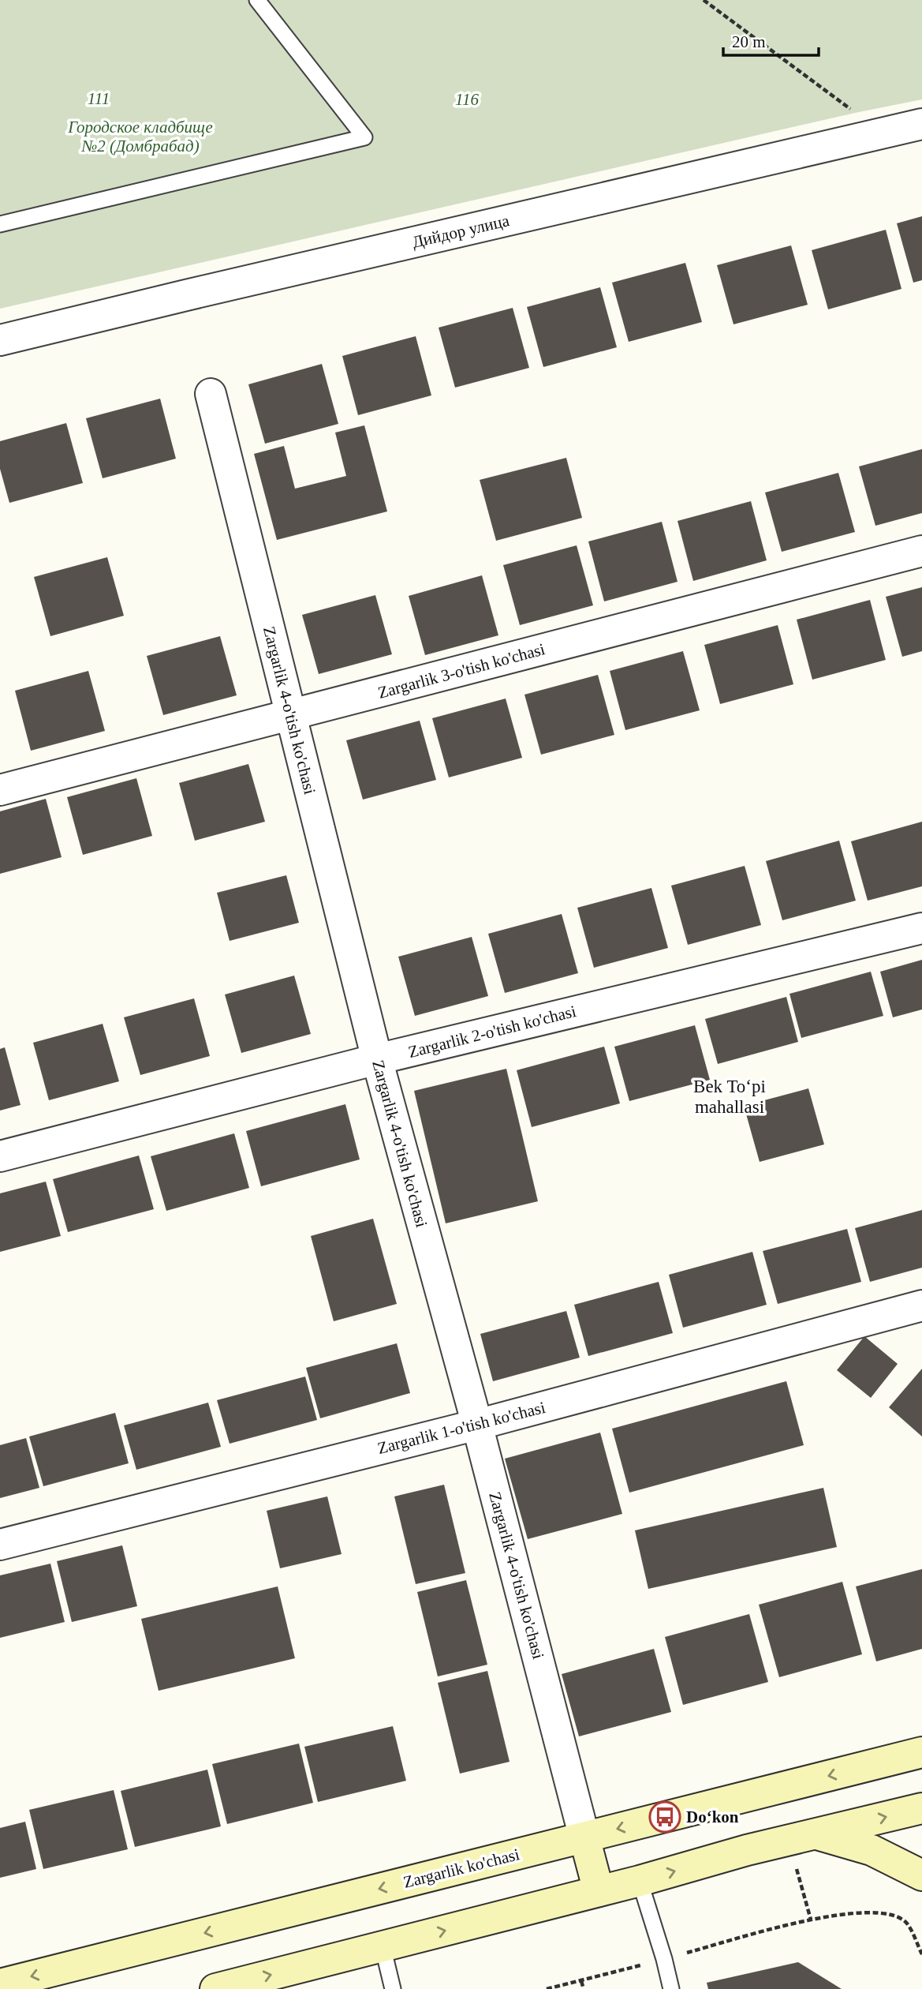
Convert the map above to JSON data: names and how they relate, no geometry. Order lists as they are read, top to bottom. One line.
{"streets":{"main road":["Zargarlik 4-o'tish ko'chasi","Zargarlik ko'chasi"],"street":["Дийдор улица","Zargarlik 3-o'tish ko'chasi","Zargarlik 2-o'tish ko'chasi","Zargarlik 1-o'tish ko'chasi"]},"crossings":[["Zargarlik 3-o'tish ko'chasi","Zargarlik 4-o'tish ko'chasi"],["Zargarlik 4-o'tish ko'chasi","Zargarlik 2-o'tish ko'chasi"],["Zargarlik 4-o'tish ko'chasi","Zargarlik 1-o'tish ko'chasi"],["Zargarlik 4-o'tish ko'chasi","Zargarlik ko'chasi"]],"districts":["Bek Toʻpi mahallasi"],"parks":["111","116","Городское кладбище №2 (Домбрабад)"],"places":{"bus stop":["Doʻkon"]},"scale_bar":"20 m"}
